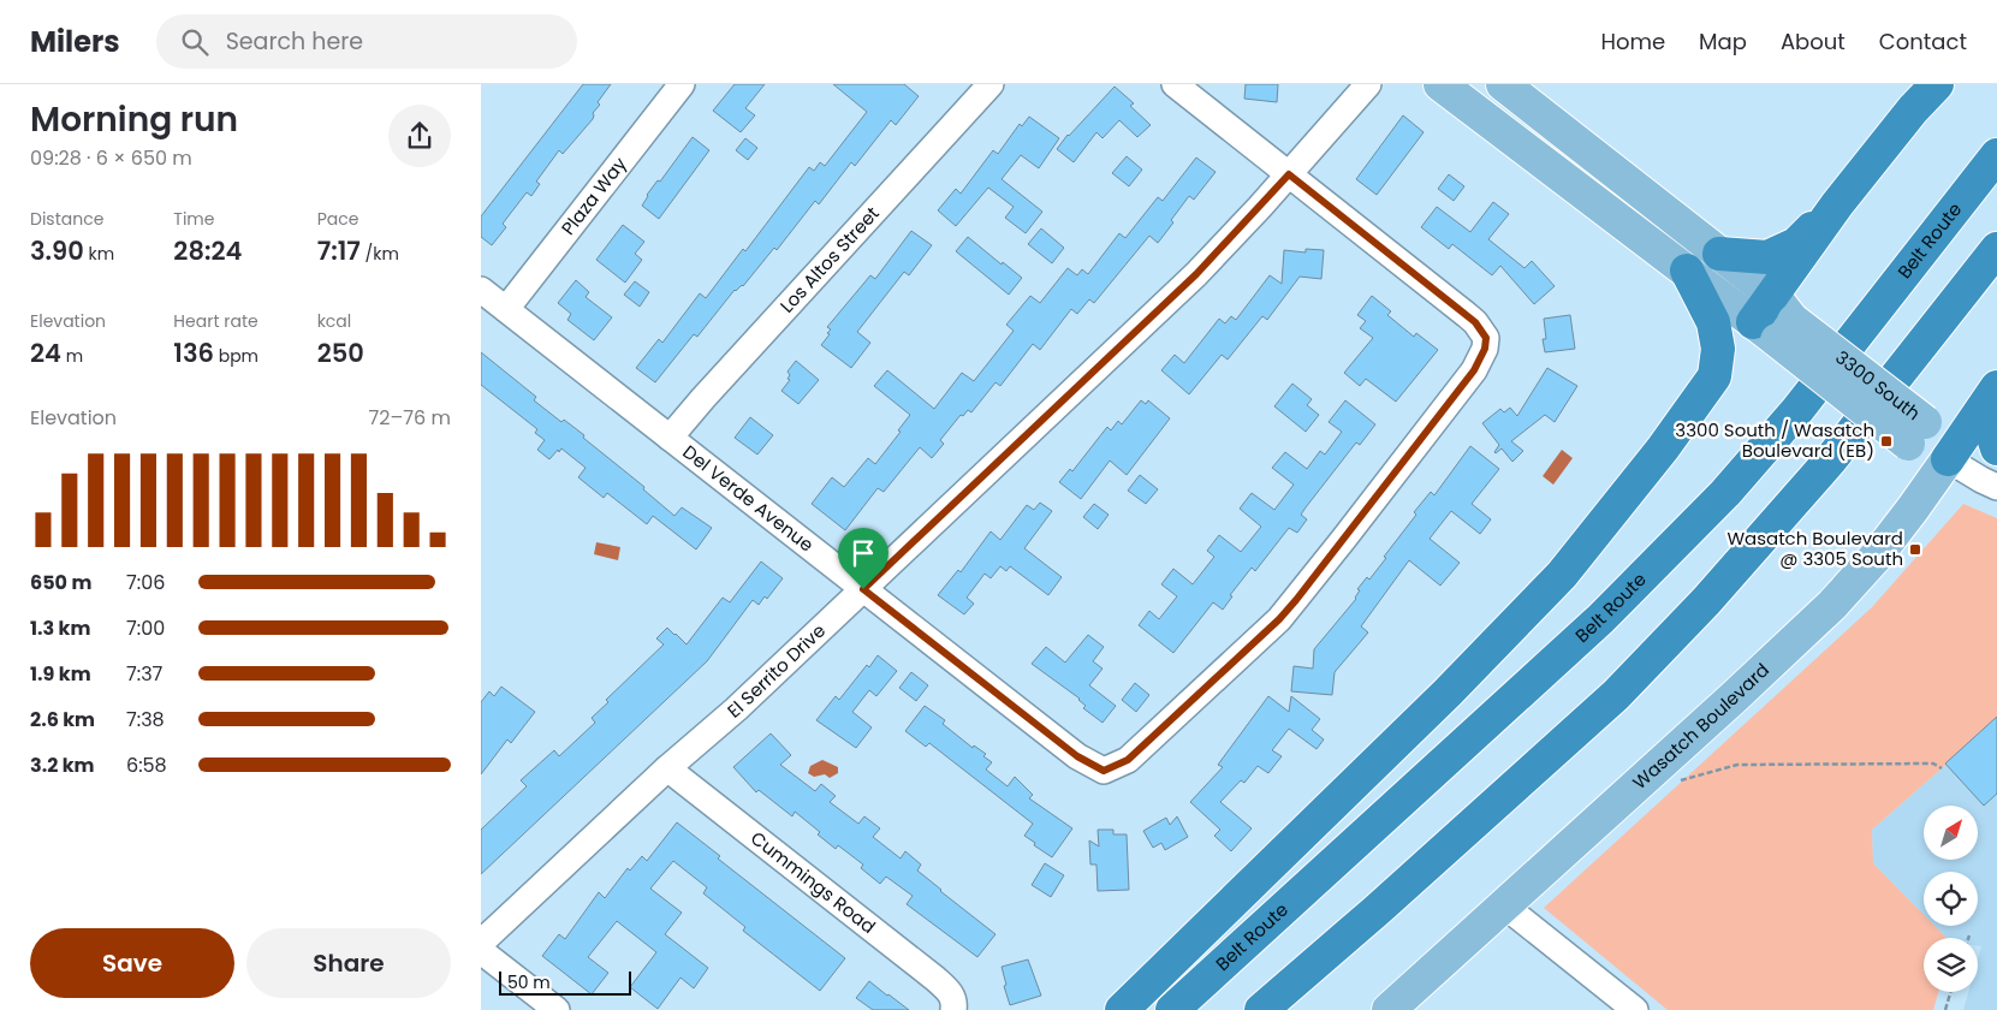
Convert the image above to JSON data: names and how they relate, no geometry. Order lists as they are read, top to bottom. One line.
{"streets":{"highway":["Belt Route"],"main road":["3300 South","Wasatch Boulevard"],"street":["Plaza Way","Los Altos Street","Del Verde Avenue","El Serrito Drive","Cummings Road"]},"crossings":[["Plaza Way","Del Verde Avenue"],["Los Altos Street","Del Verde Avenue"],["3300 South","Wasatch Boulevard"],["Del Verde Avenue","El Serrito Drive"],["El Serrito Drive","Cummings Road"]],"places":{"transit":["3300 South / Wasatch Boulevard (EB)","Wasatch Boulevard @ 3305 South"]},"scale_bar":"50 m","north":"top right","page":{"header":"Milers","search":"Search here","nav":["Home","Map","About","Contact"],"heading":["Morning run","09:28 · 6 × 650 m"],"stats":[["Distance","3.90 km"],["Time","28:24"],["Pace","7:17 /km"],["Elevation","24 m"],["Heart rate","136 bpm"],["kcal","250"]],"chart":["Elevation","72–76 m"],"list":[{"name":"650 m","note":"7:06"},{"name":"1.3 km","note":"7:00"},{"name":"1.9 km","note":"7:37"},{"name":"2.6 km","note":"7:38"},{"name":"3.2 km","note":"6:58"}],"buttons":["Save","Share"],"scale":"50 m"}}
